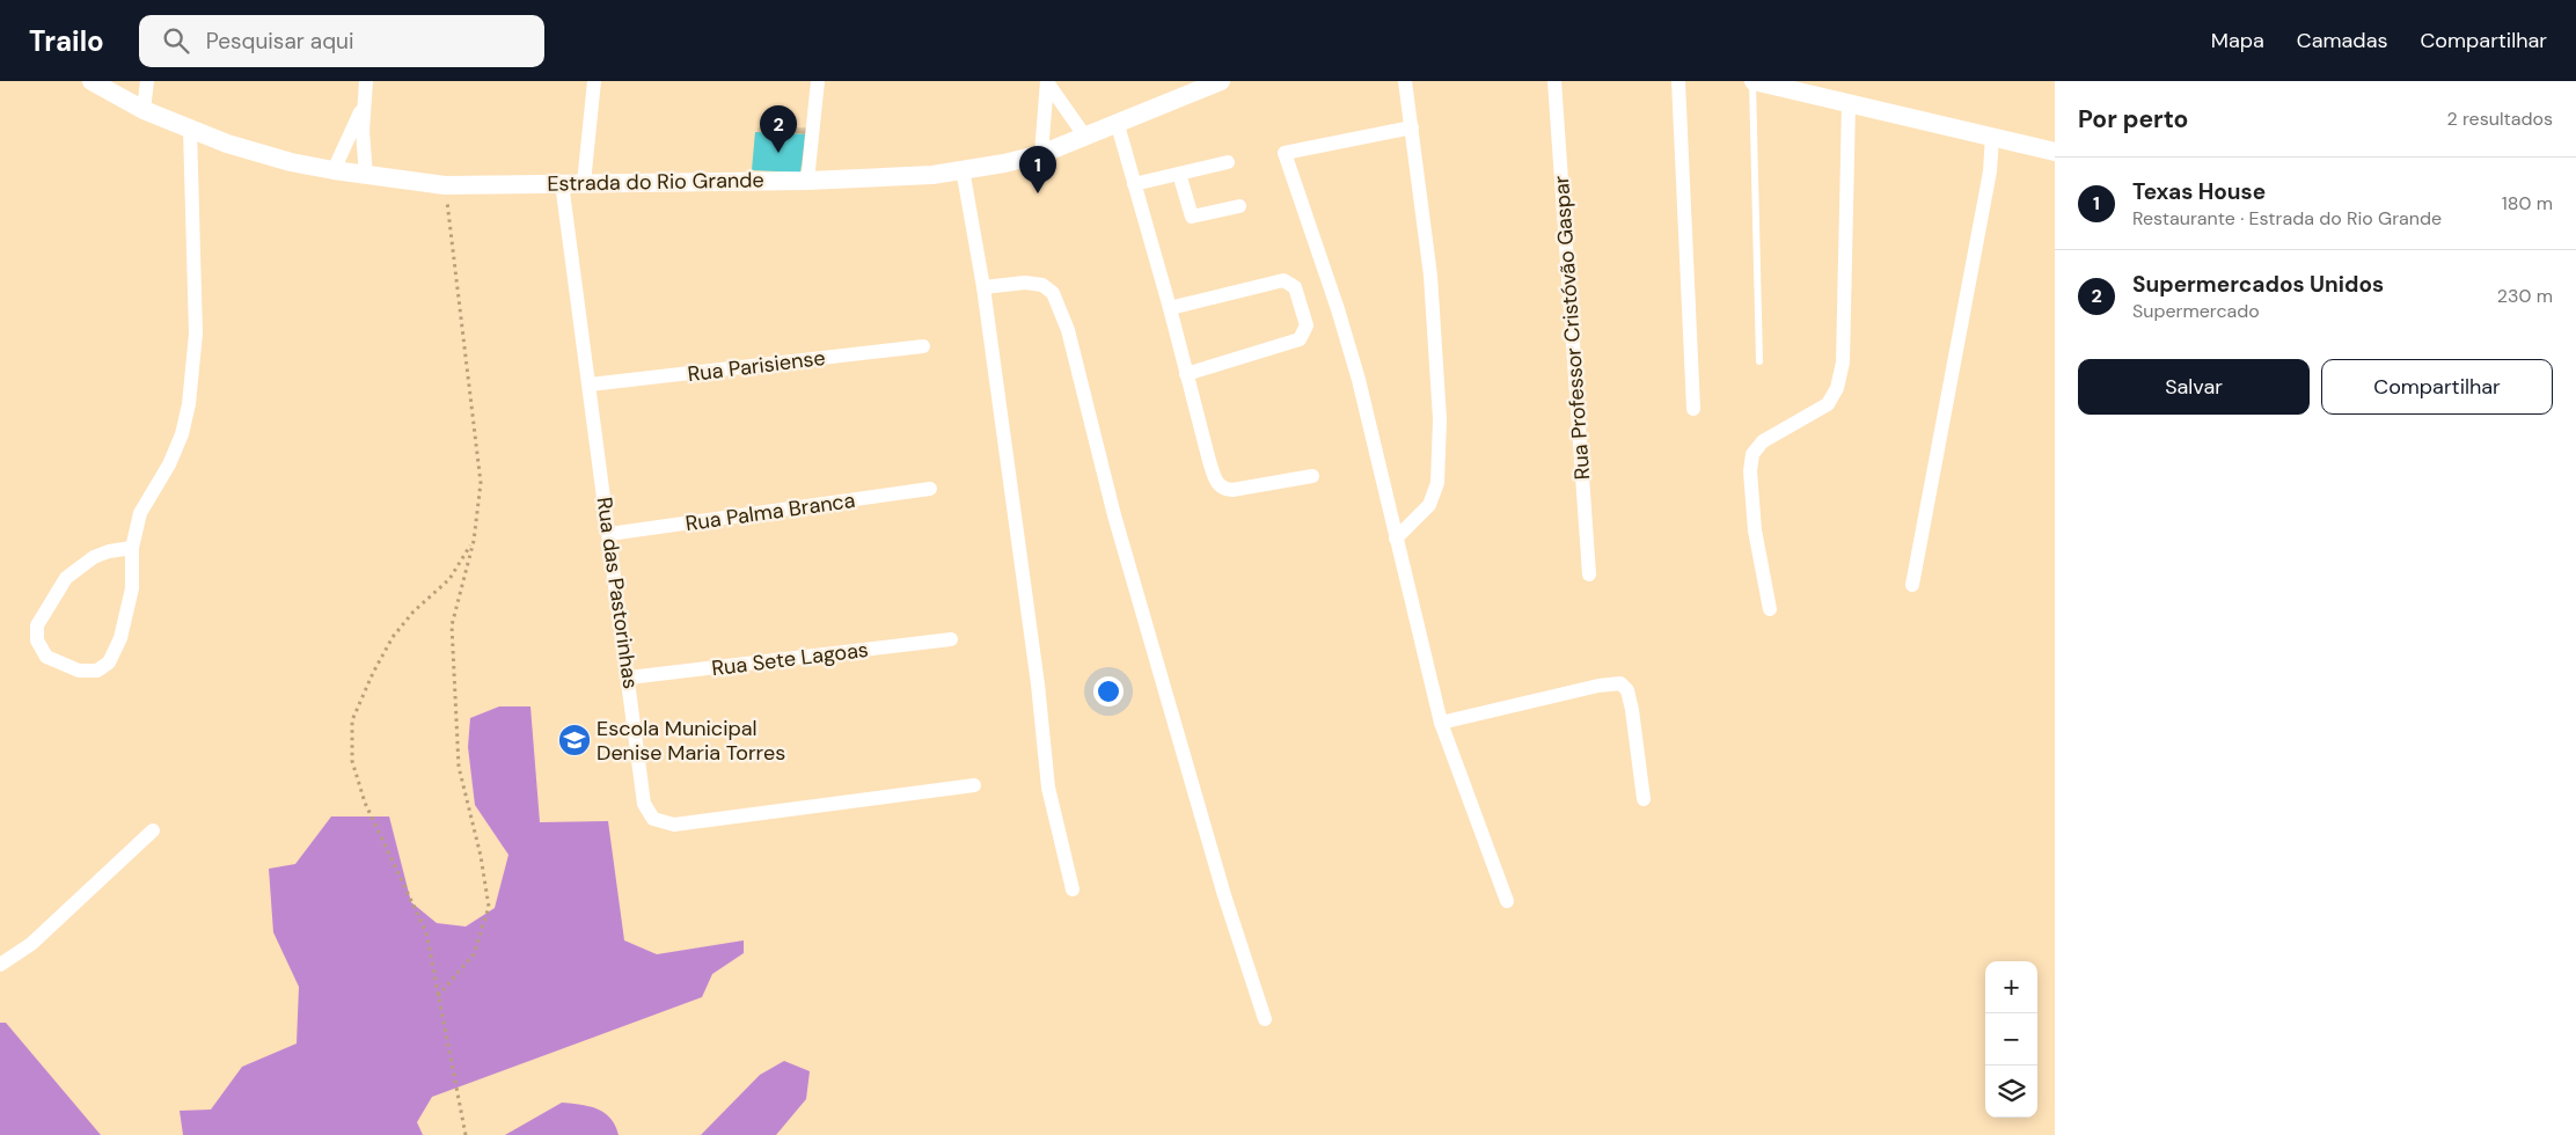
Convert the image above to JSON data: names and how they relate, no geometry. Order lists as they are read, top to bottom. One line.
{"streets":{"street":["Estrada do Rio Grande","Rua Professor Cristóvão Gaspar","Rua Parisiense","Rua Palma Branca","Rua das Pastorinhas","Rua Sete Lagoas"]},"crossings":[["Estrada do Rio Grande","Rua das Pastorinhas"],["Rua Parisiense","Rua das Pastorinhas"],["Rua Palma Branca","Rua das Pastorinhas"],["Rua das Pastorinhas","Rua Sete Lagoas"]],"places":{"school or university":["Escola Municipal Denise Maria Torres"]},"page":{"header":"Trailo","search":"Pesquisar aqui","nav":["Mapa","Camadas","Compartilhar"],"heading":["Por perto","2 resultados"],"pins":["2","1"],"list":[{"mark":"1","name":"Texas House","note":"Restaurante · Estrada do Rio Grande","value":"180 m"},{"mark":"2","name":"Supermercados Unidos","note":"Supermercado","value":"230 m"}],"buttons":["Salvar","Compartilhar"],"map_buttons":["+","−"]}}
